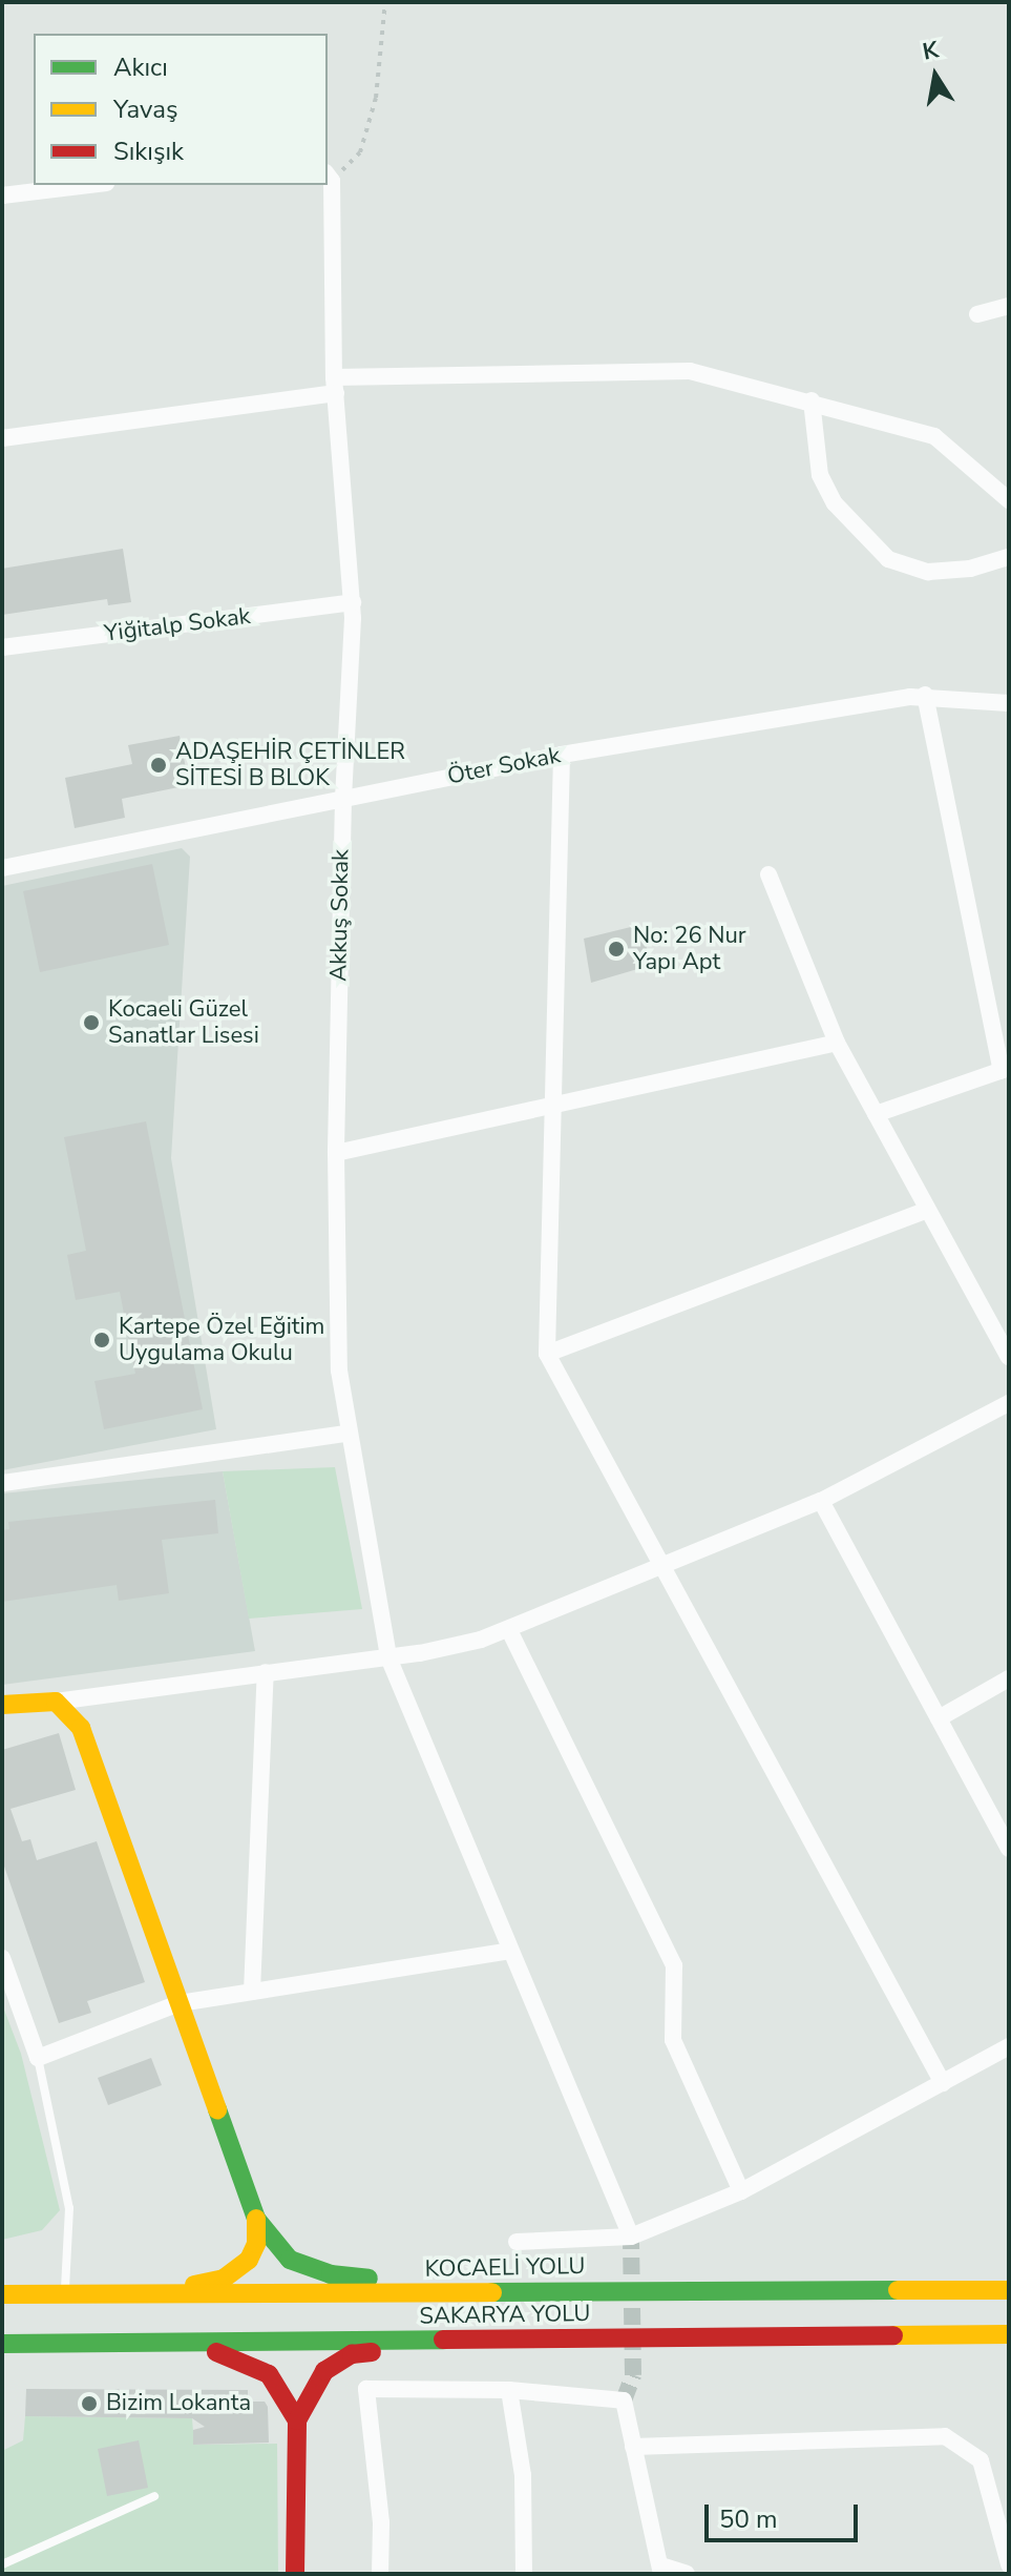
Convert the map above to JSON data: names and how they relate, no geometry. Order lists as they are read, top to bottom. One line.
{"streets":{"highway":["KOCAELİ YOLU","SAKARYA YOLU"],"street":["Yiğitalp Sokak","Öter Sokak","Akkuş Sokak"]},"crossings":[["Yiğitalp Sokak","Akkuş Sokak"],["Öter Sokak","Akkuş Sokak"]],"places":["ADAŞEHİR ÇETİNLER SİTESİ B BLOK","No: 26 Nur Yapı Apt","Kocaeli Güzel Sanatlar Lisesi","Kartepe Özel Eğitim Uygulama Okulu","Bizim Lokanta"],"legend":["Akıcı","Yavaş","Sıkışık"],"scale_bar":"50 m","north":"top"}
